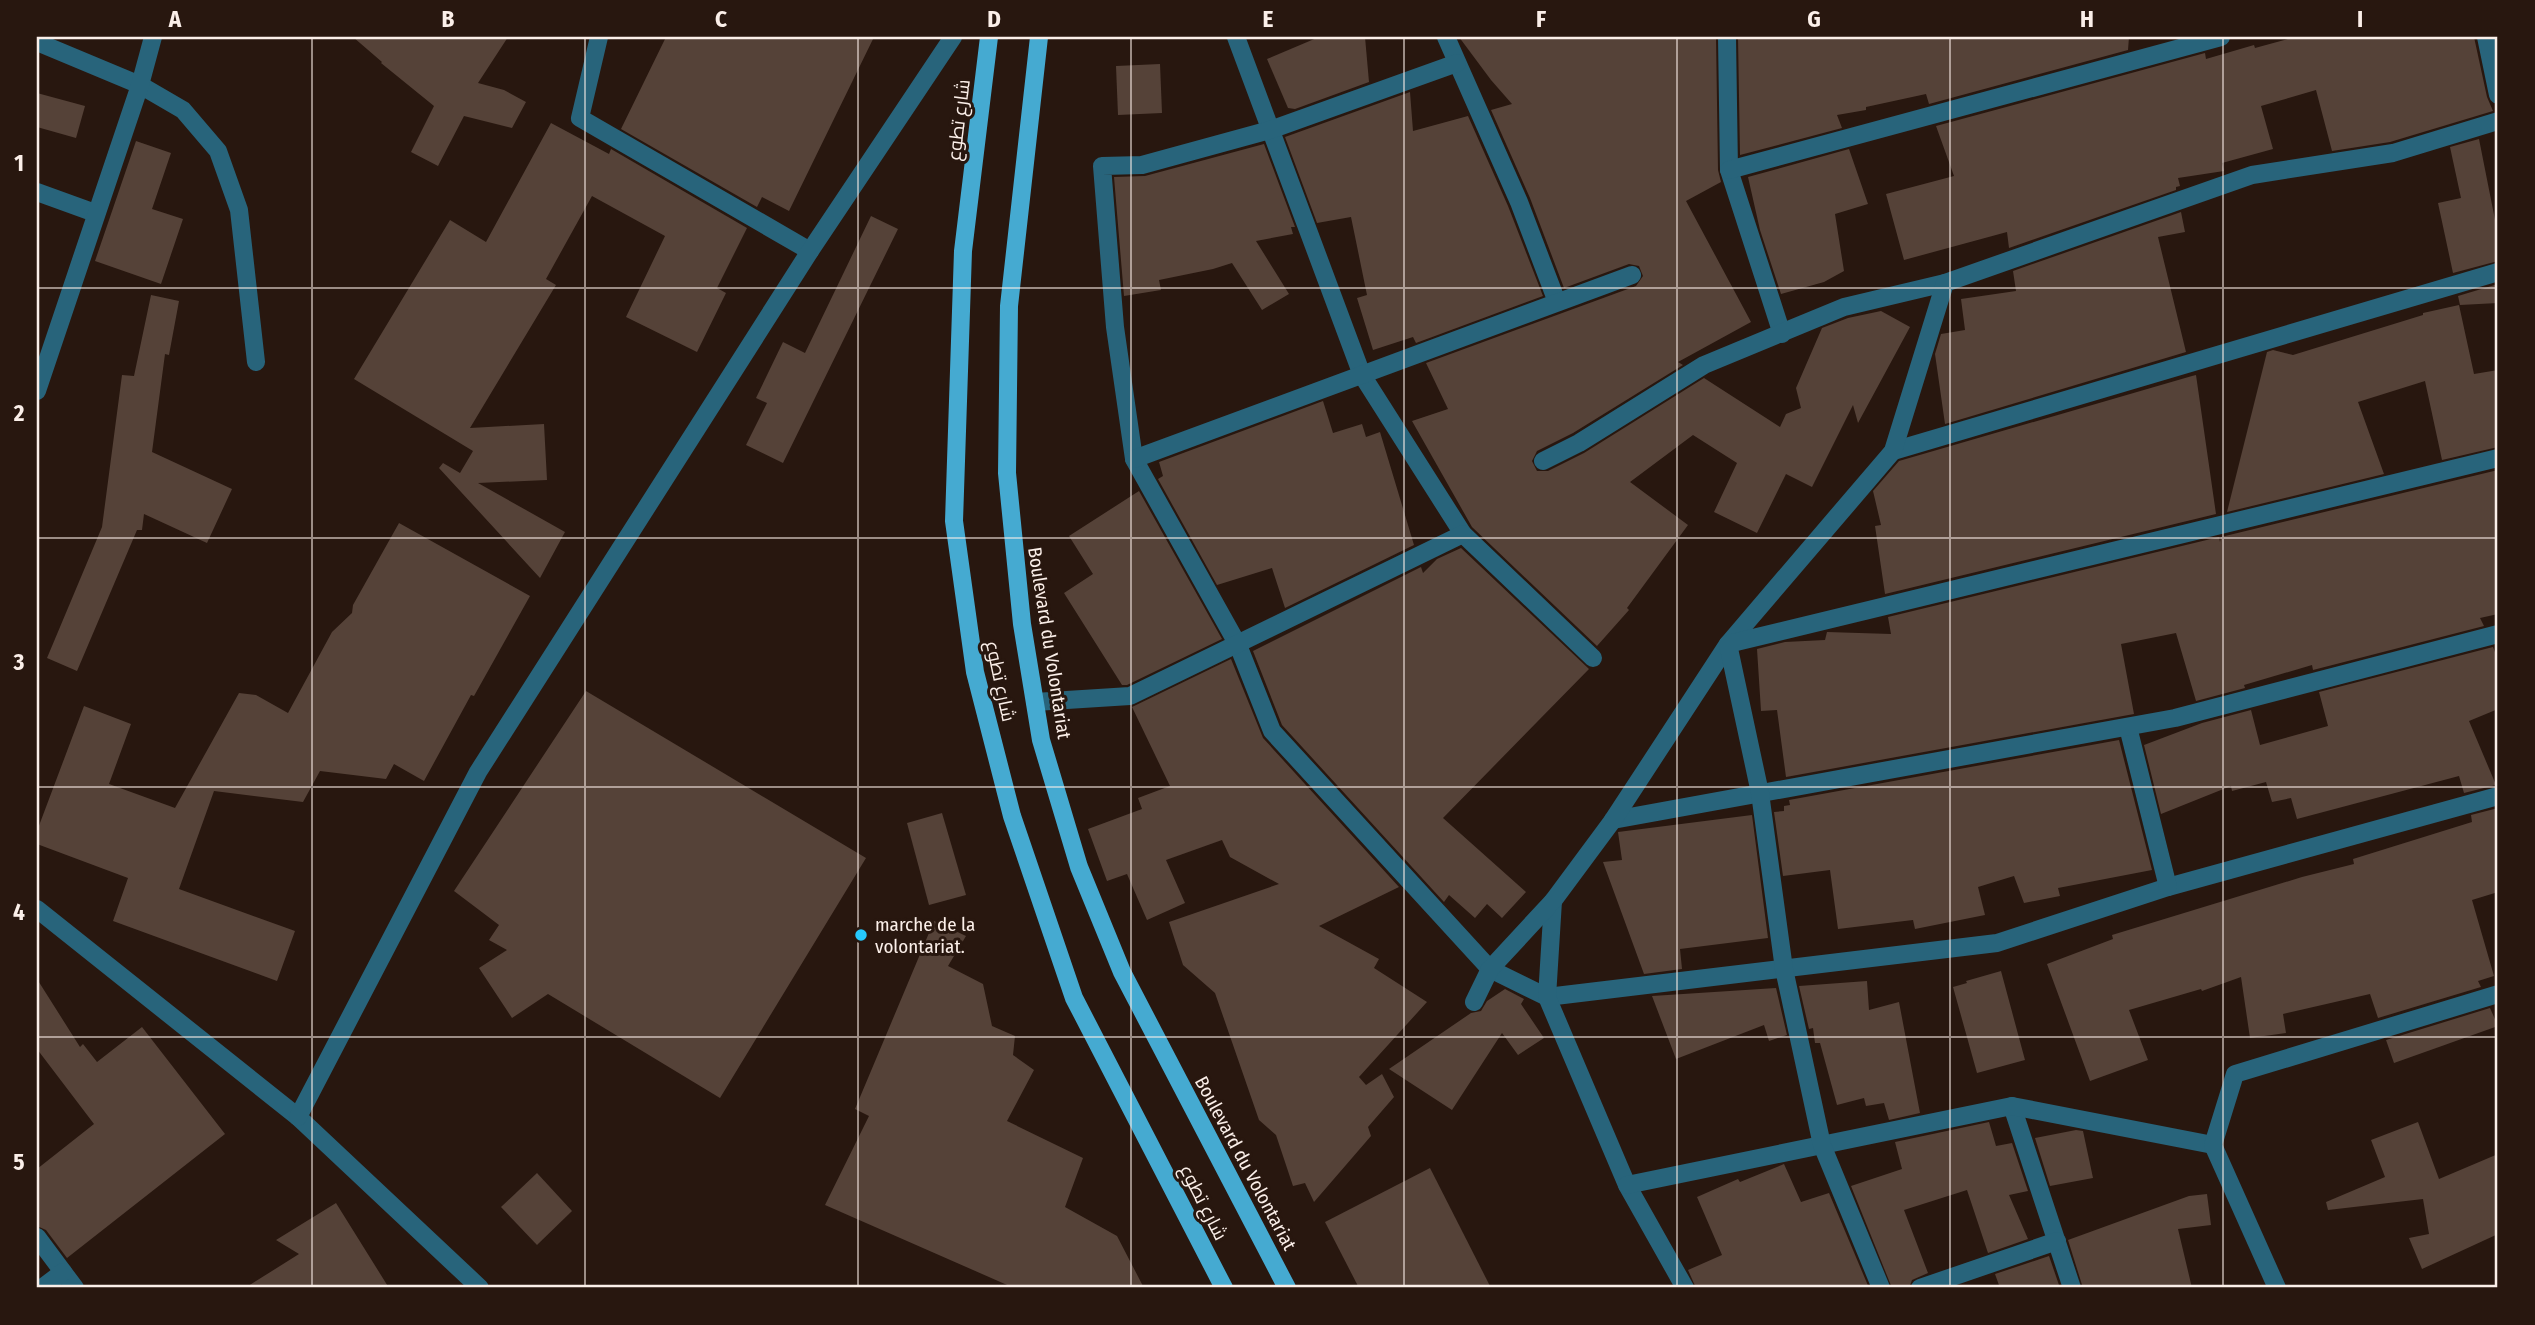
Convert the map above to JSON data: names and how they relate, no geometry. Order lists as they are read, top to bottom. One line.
{"streets":{"main road":["شارع تطوع","Boulevard du Volontariat"]},"places":["marche de la volontariat."],"grid":{"columns":["A","B","C","D","E","F","G","H","I"],"rows":["1","2","3","4","5"]}}
